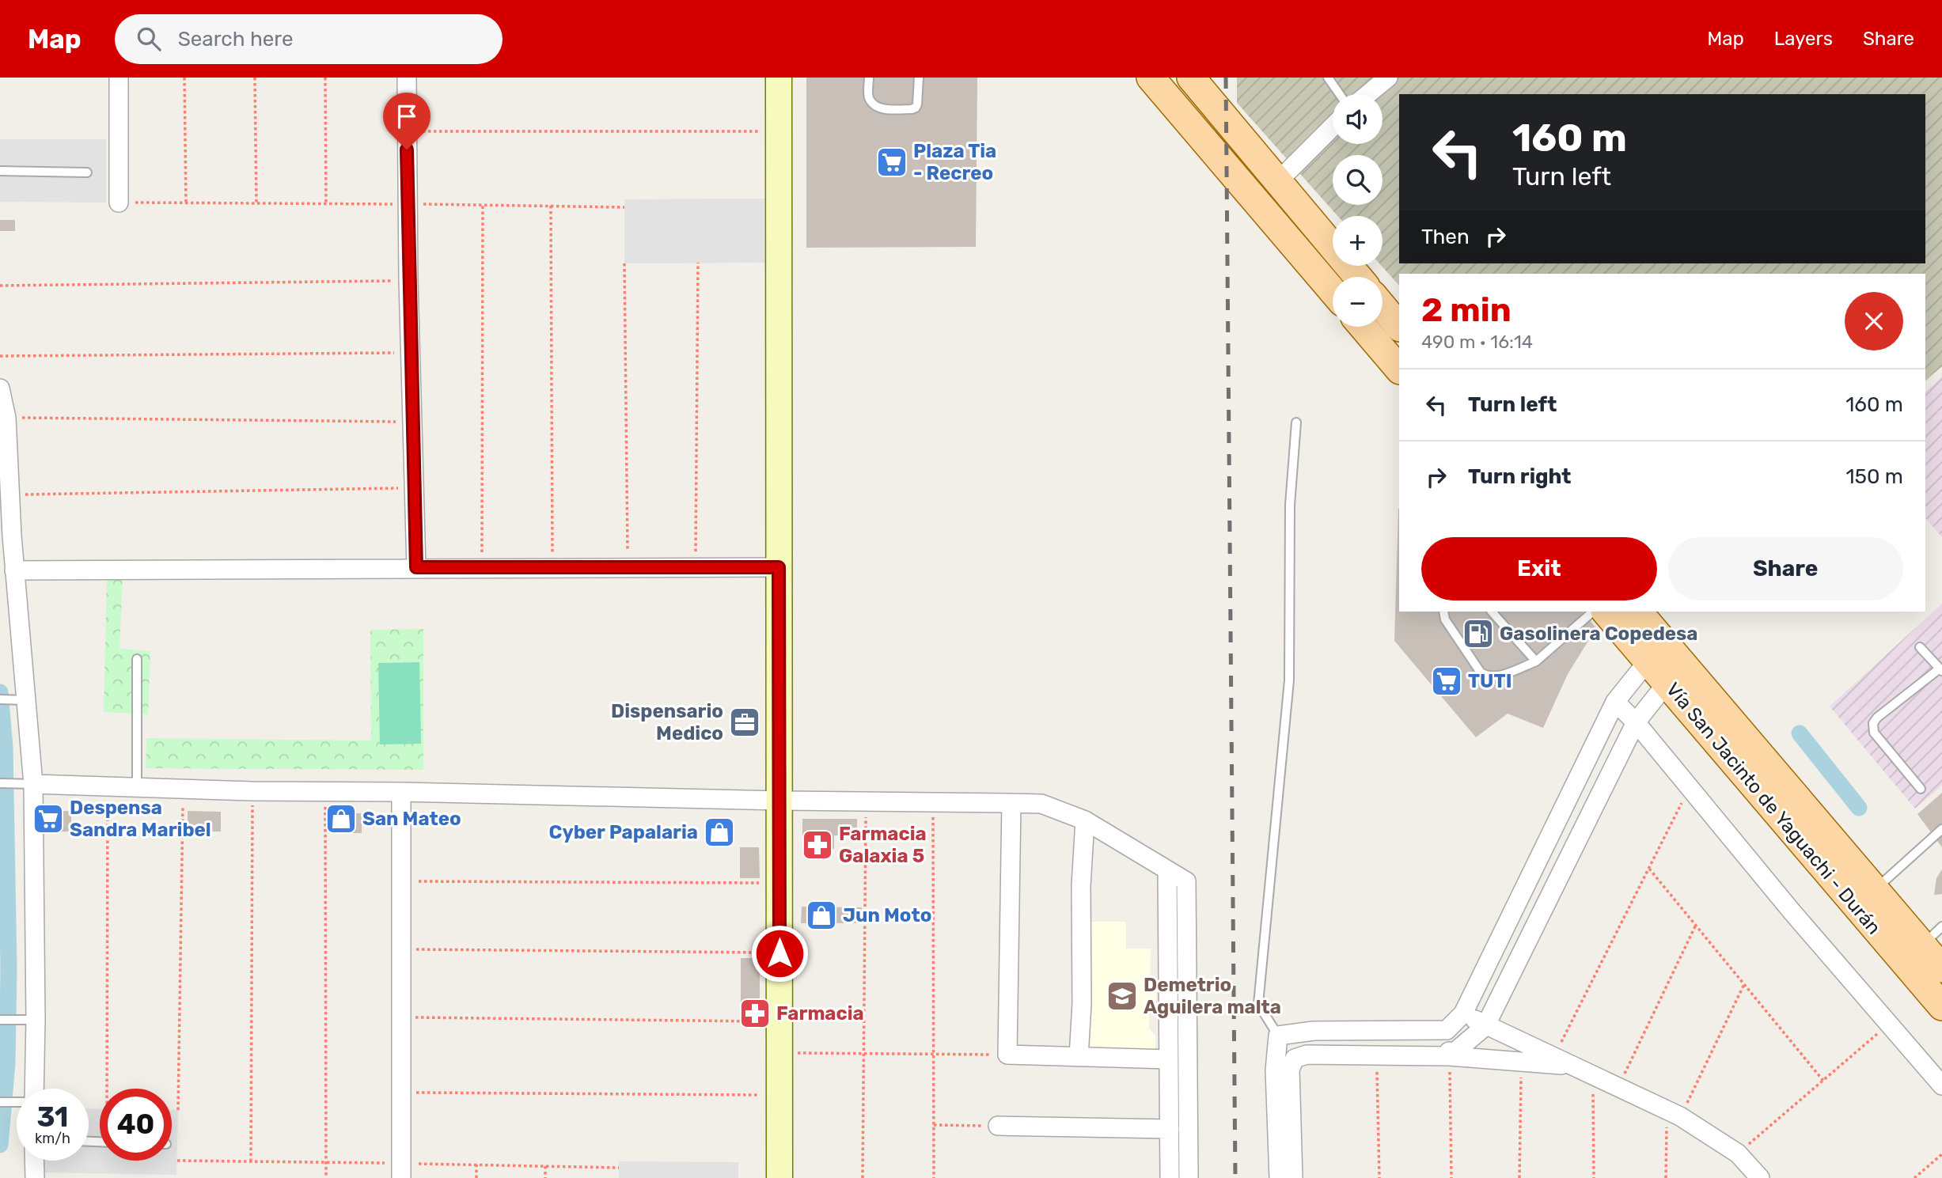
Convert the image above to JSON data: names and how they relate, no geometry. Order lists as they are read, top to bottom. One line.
{"streets":{"main road":["Vía San Jacinto de Yaguachi - Durán"]},"places":{"supermarket":["Plaza Tia - Recreo","TUTI","Despensa Sandra Maribel"],"fuel station":["Gasolinera Copedesa"],"office":["Dispensario Medico"],"shop":["San Mateo","Cyber Papalaria","Jun Moto"],"pharmacy":["Farmacia Galaxia 5","Farmacia"],"school or university":["Demetrio Aguilera malta"]},"page":{"header":"Map","search":"Search here","nav":["Map","Layers","Share"],"map_buttons":["+","−"],"turn":["160 m","Turn left"],"then":"Then","heading":["2 min","490 m · 16:14"],"list":[{"name":"Turn left","value":"160 m"},{"name":"Turn right","value":"150 m"}],"buttons":["Exit","Share"],"speed":"31 km/h","limit":"40"}}
